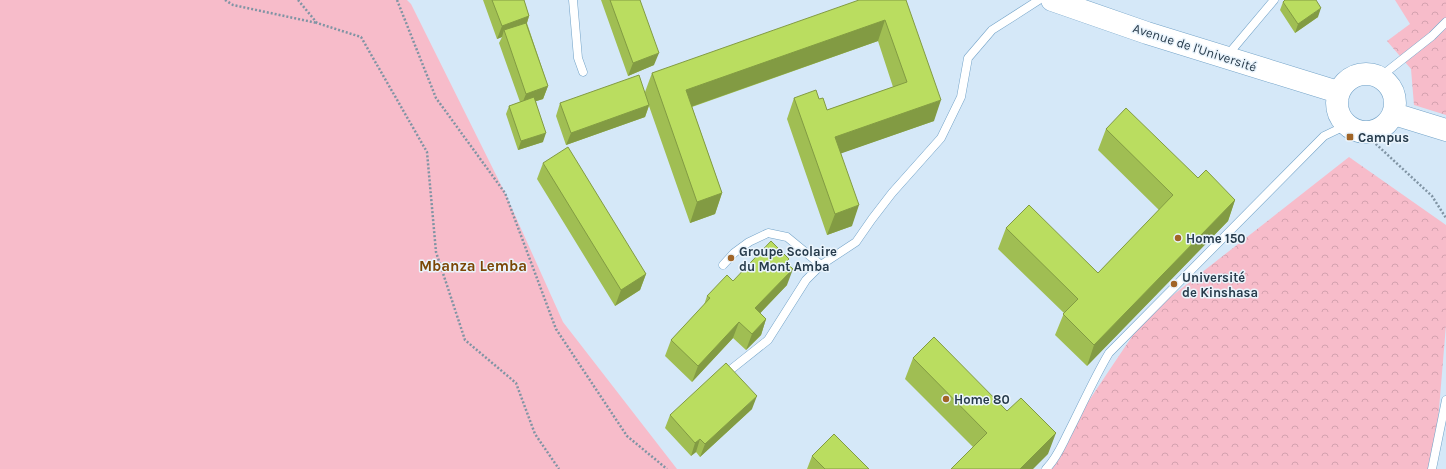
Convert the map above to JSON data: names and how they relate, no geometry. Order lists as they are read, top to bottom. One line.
{"streets":{"street":["Avenue de l'Université"]},"districts":["Mbanza Lemba"],"places":{"transit":["Campus"],"other":["Home 150","Groupe Scolaire du Mont Amba","Université de Kinshasa","Home 80"]}}
